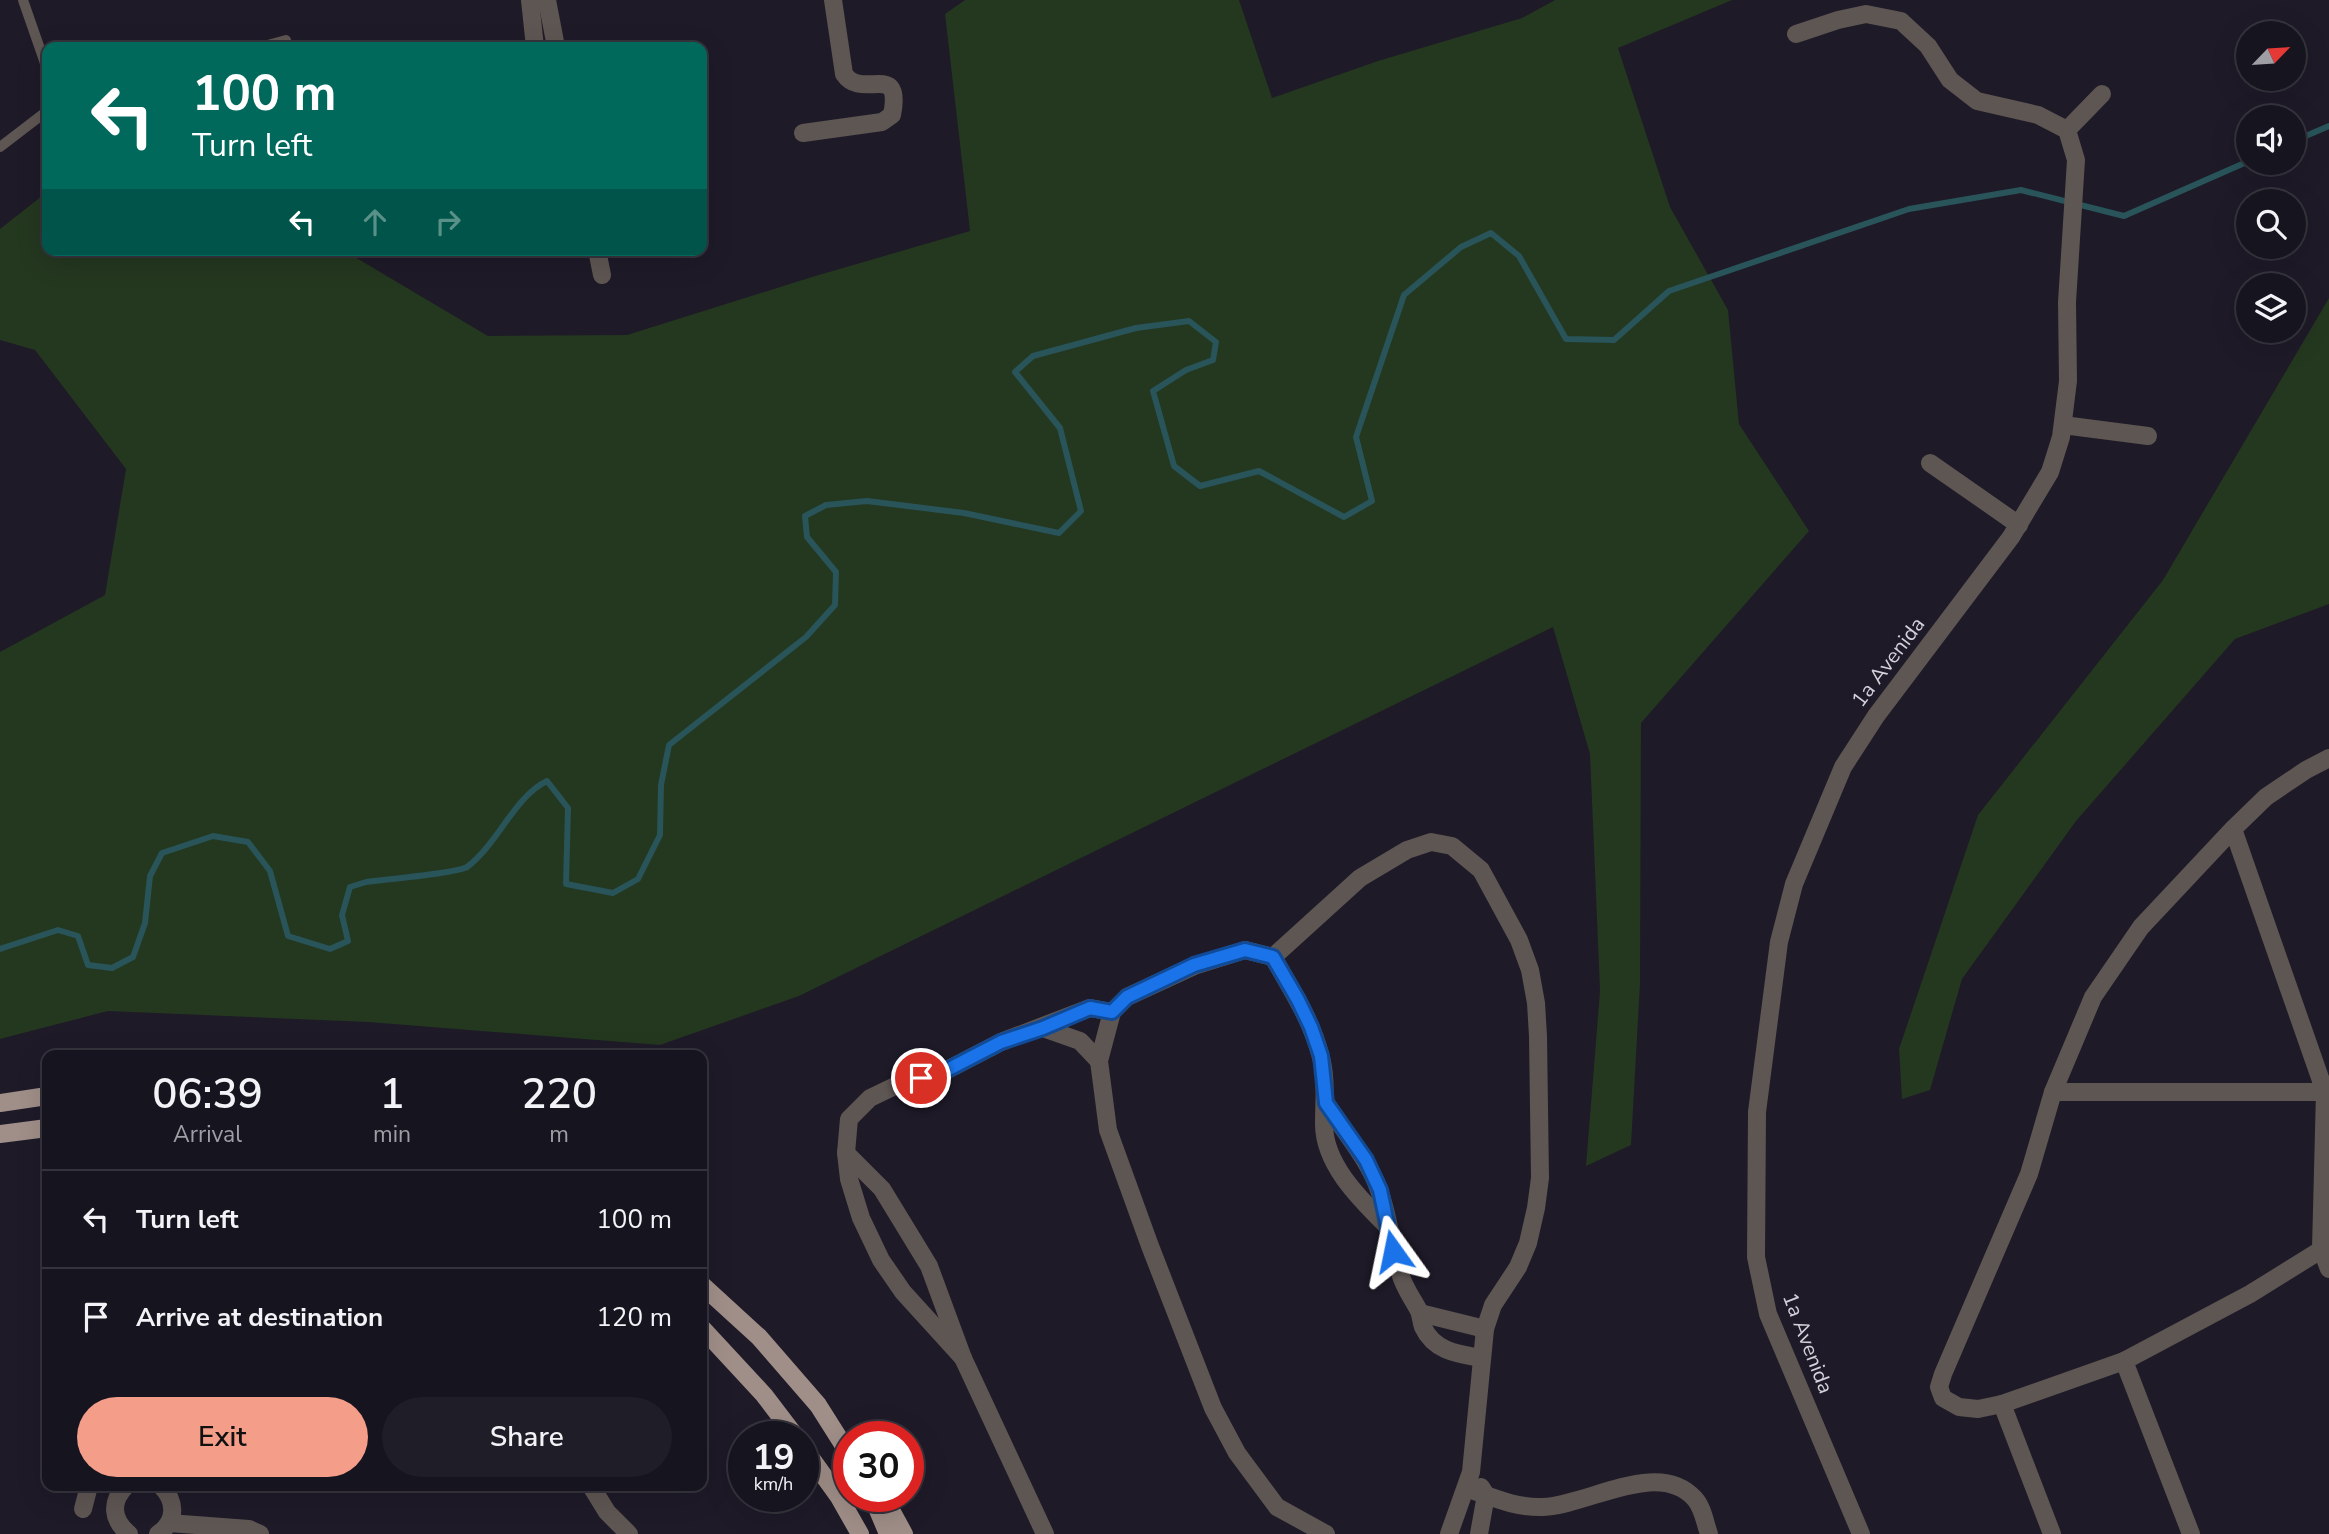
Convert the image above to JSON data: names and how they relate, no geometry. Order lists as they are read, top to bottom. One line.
{"streets":{"street":["1a Avenida"]},"north":"top right","page":{"turn":["100 m","Turn left"],"eta":["06:39","Arrival","1","min","220","m"],"list":[{"name":"Turn left","value":"100 m"},{"name":"Arrive at destination","value":"120 m"}],"buttons":["Exit","Share"],"speed":"19 km/h","limit":"30"}}
